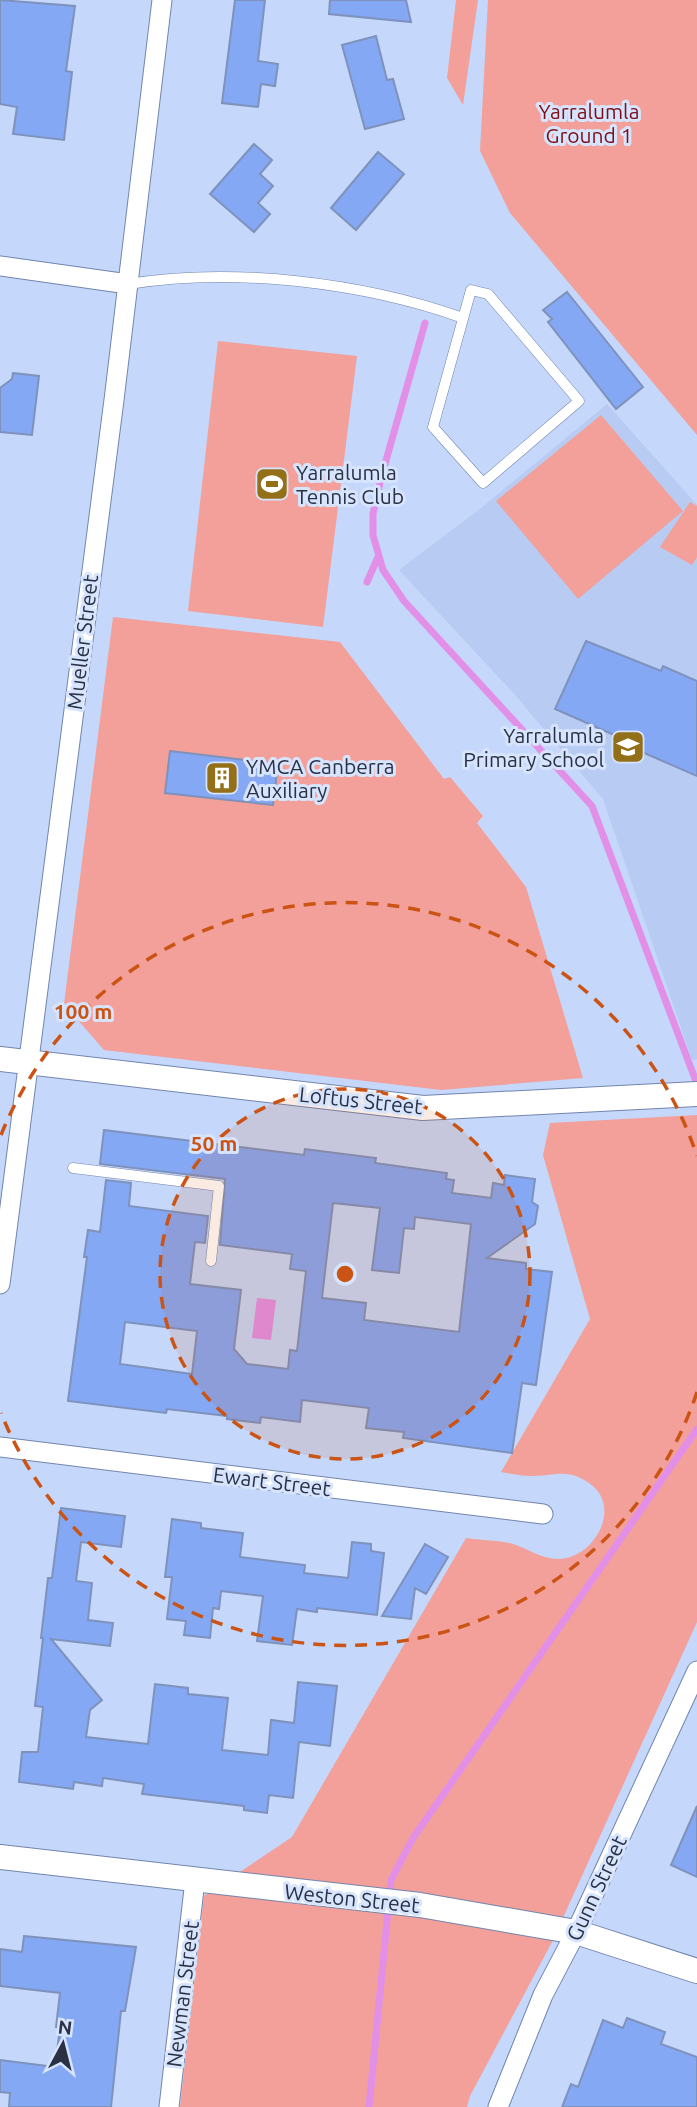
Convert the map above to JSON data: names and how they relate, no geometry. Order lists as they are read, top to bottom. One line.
{"streets":{"street":["Mueller Street","Loftus Street","Ewart Street","Gunn Street","Weston Street","Newman Street"]},"crossings":[["Mueller Street","Loftus Street"],["Gunn Street","Weston Street"],["Weston Street","Newman Street"]],"parks":["Yarralumla Ground 1"],"places":{"sports":["Yarralumla Tennis Club"],"school or university":["Yarralumla Primary School"],"building":["YMCA Canberra Auxiliary"]},"north":"top","rings":["100 m","50 m"]}
